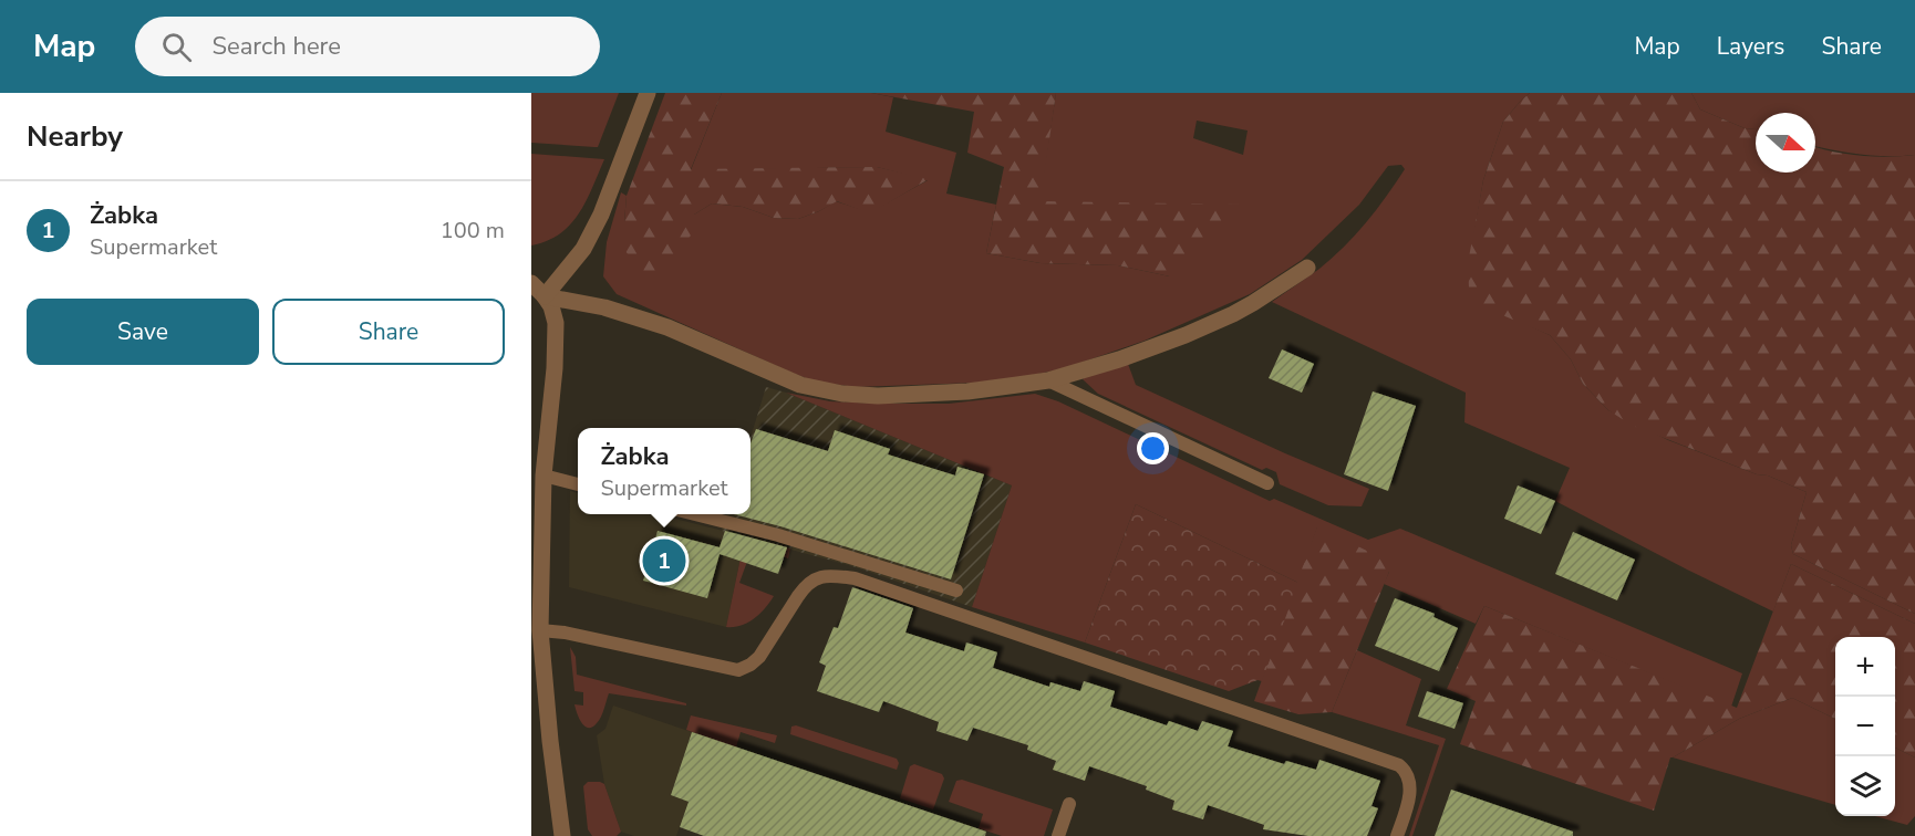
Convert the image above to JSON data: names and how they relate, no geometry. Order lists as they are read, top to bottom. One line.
{"north":"right","page":{"header":"Map","search":"Search here","nav":["Map","Layers","Share"],"heading":"Nearby","list":[{"mark":"1","name":"Żabka","note":"Supermarket","value":"100 m"}],"buttons":["Save","Share"],"popup":["Żabka","Supermarket"],"pins":"1","map_buttons":["+","−"]}}
